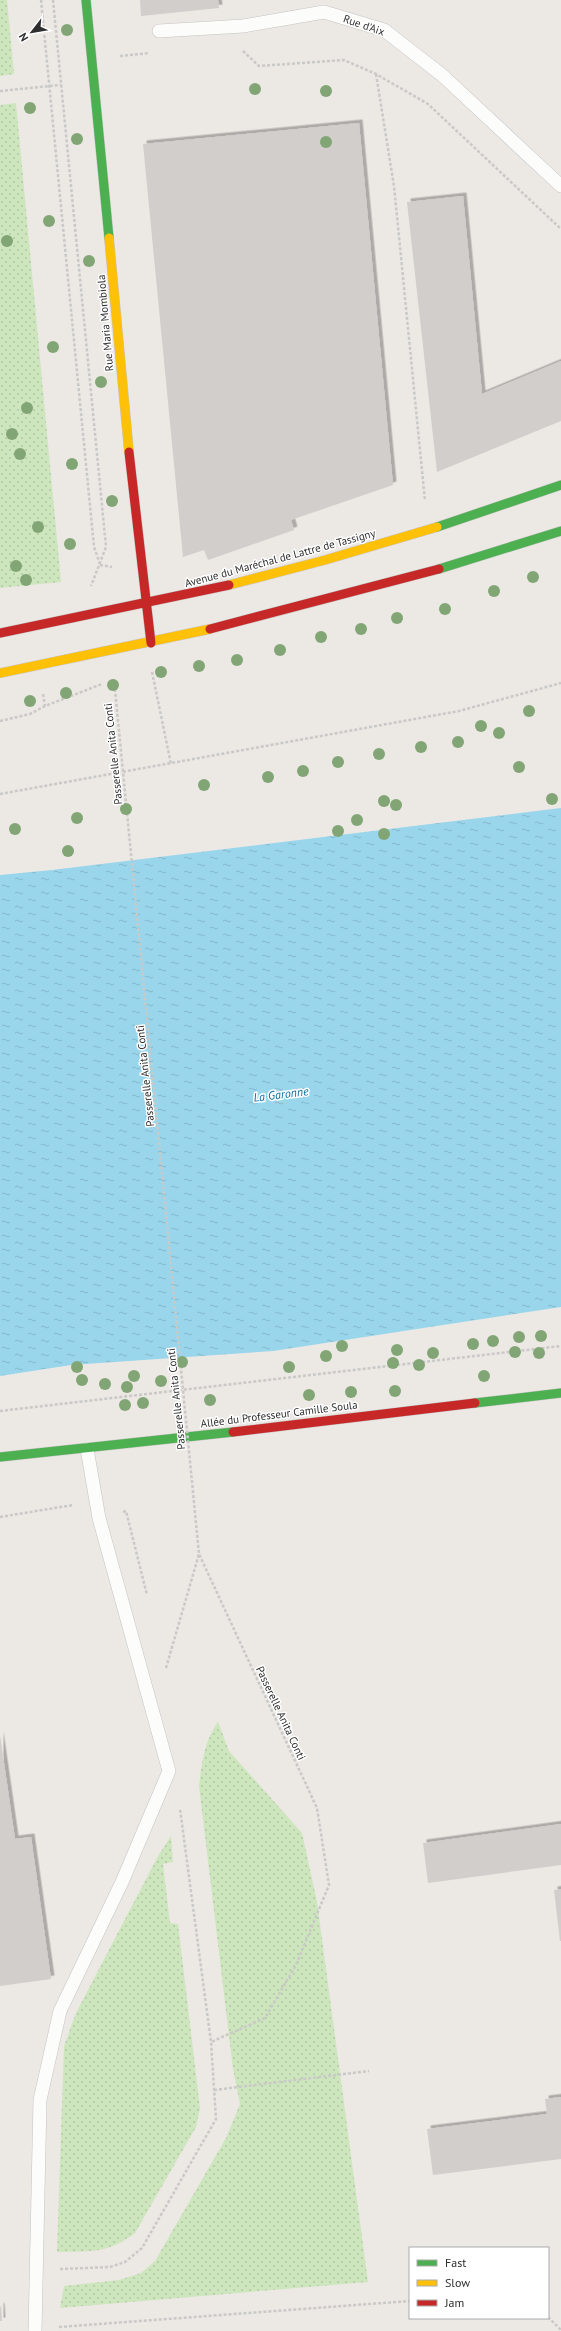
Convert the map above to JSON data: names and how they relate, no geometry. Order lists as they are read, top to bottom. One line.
{"streets":{"street":["Rue Maria Mombiola","Avenue du Maréchal de Lattre de Tassigny","Allée du Professeur Camille Soula"],"lane":["Rue d'Aix"],"path":["Passerelle Anita Conti"]},"crossings":[["Rue Maria Mombiola","Avenue du Maréchal de Lattre de Tassigny"]],"water":["La Garonne"],"legend":["Fast","Slow","Jam"],"north":"bottom left"}
